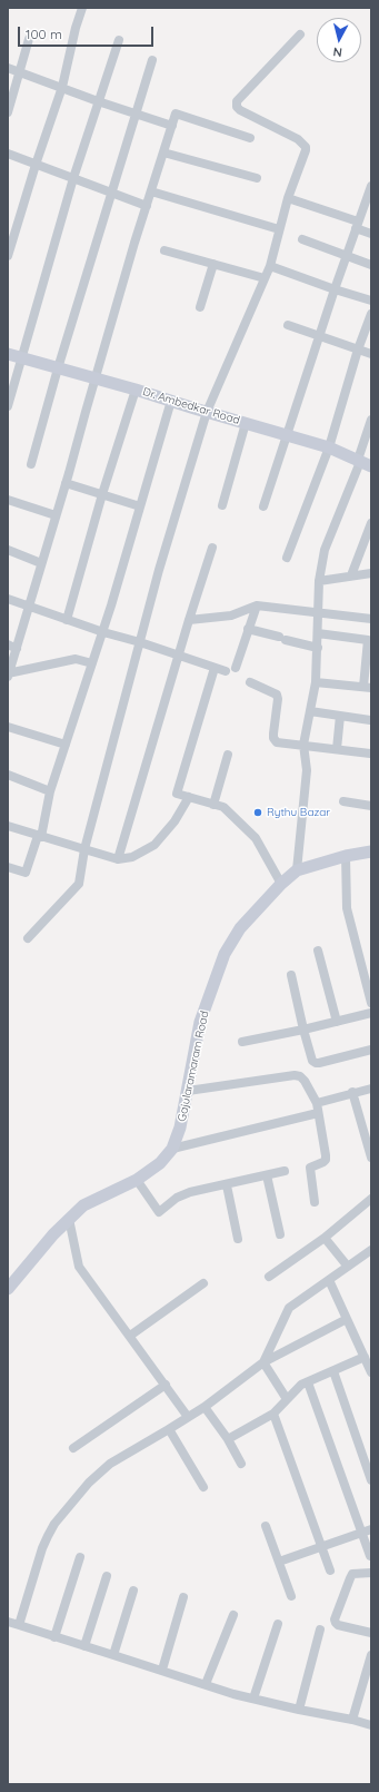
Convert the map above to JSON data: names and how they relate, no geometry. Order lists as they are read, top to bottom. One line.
{"streets":{"main road":["Dr. Ambedkar Road","Gajularamaram Road"]},"places":["Rythu Bazar"],"scale_bar":"100 m","north":"bottom"}
